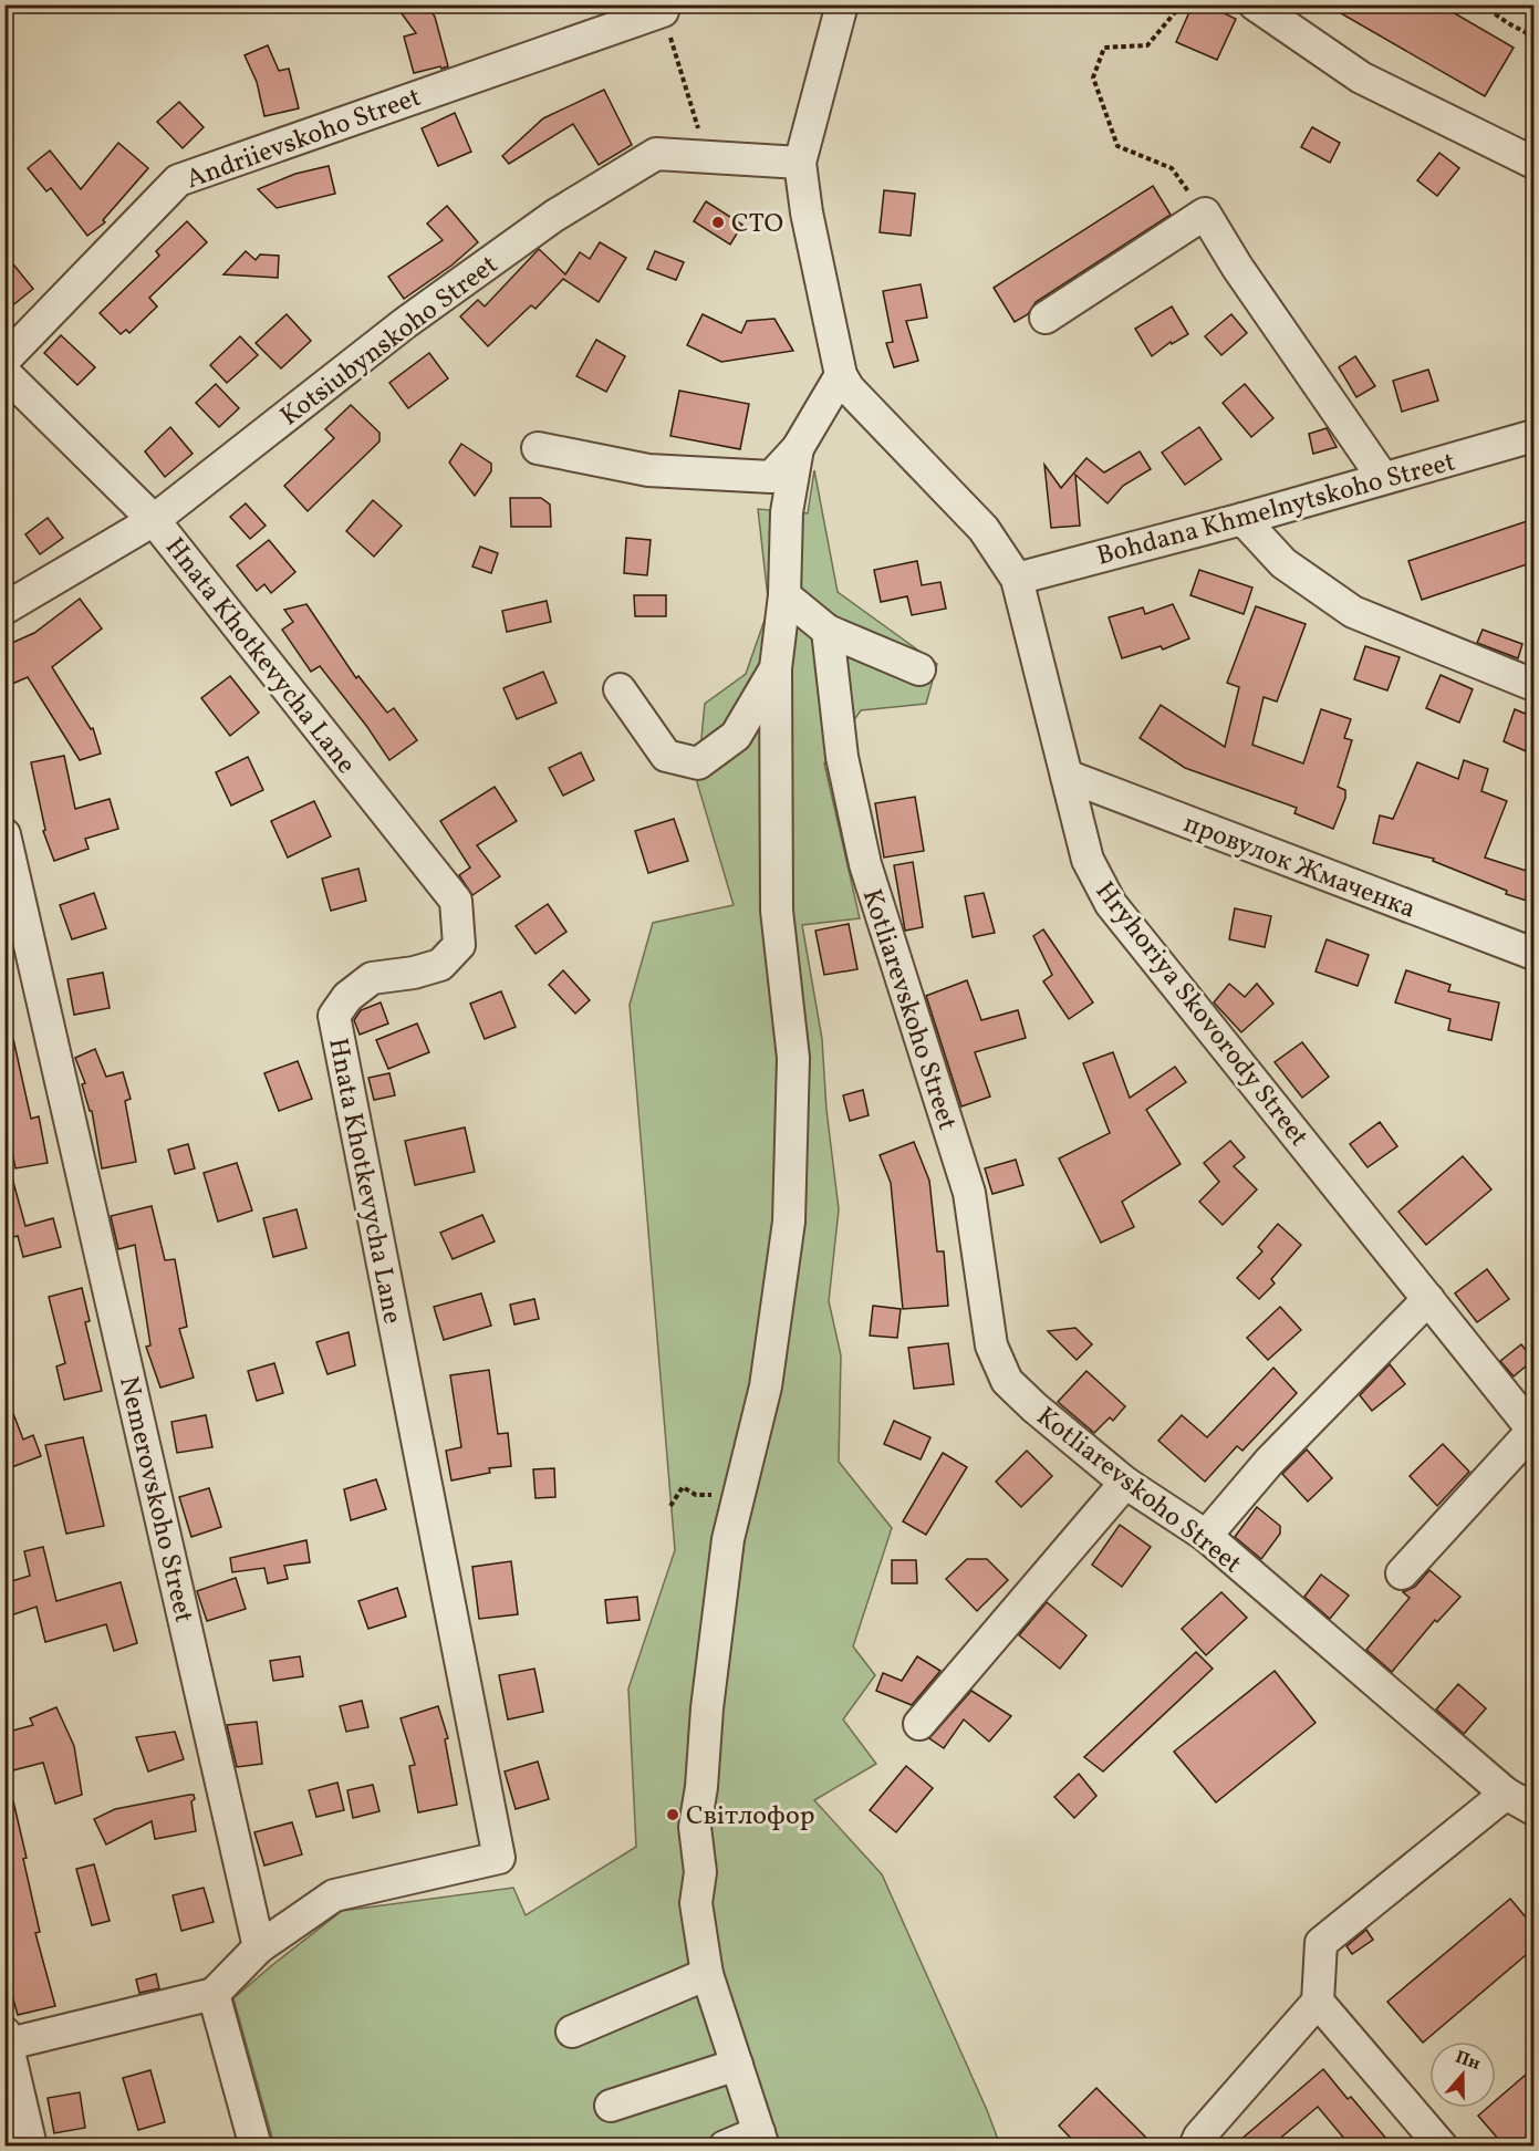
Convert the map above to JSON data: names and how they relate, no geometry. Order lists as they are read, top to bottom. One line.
{"streets":{"street":["Andriievskoho Street","Kotsiubynskoho Street","Bohdana Khmelnytskoho Street","Hnata Khotkevycha Lane","провулок Жмаченка","Kotliarevskoho Street","Hryhoriya Skovorody Street","Nemerovskoho Street"]},"crossings":[["Kotsiubynskoho Street","Hnata Khotkevycha Lane"],["Bohdana Khmelnytskoho Street","Hryhoriya Skovorody Street"],["Hnata Khotkevycha Lane","Nemerovskoho Street"],["провулок Жмаченка","Hryhoriya Skovorody Street"]],"places":["СТО","Світлофор"],"north":"top"}
